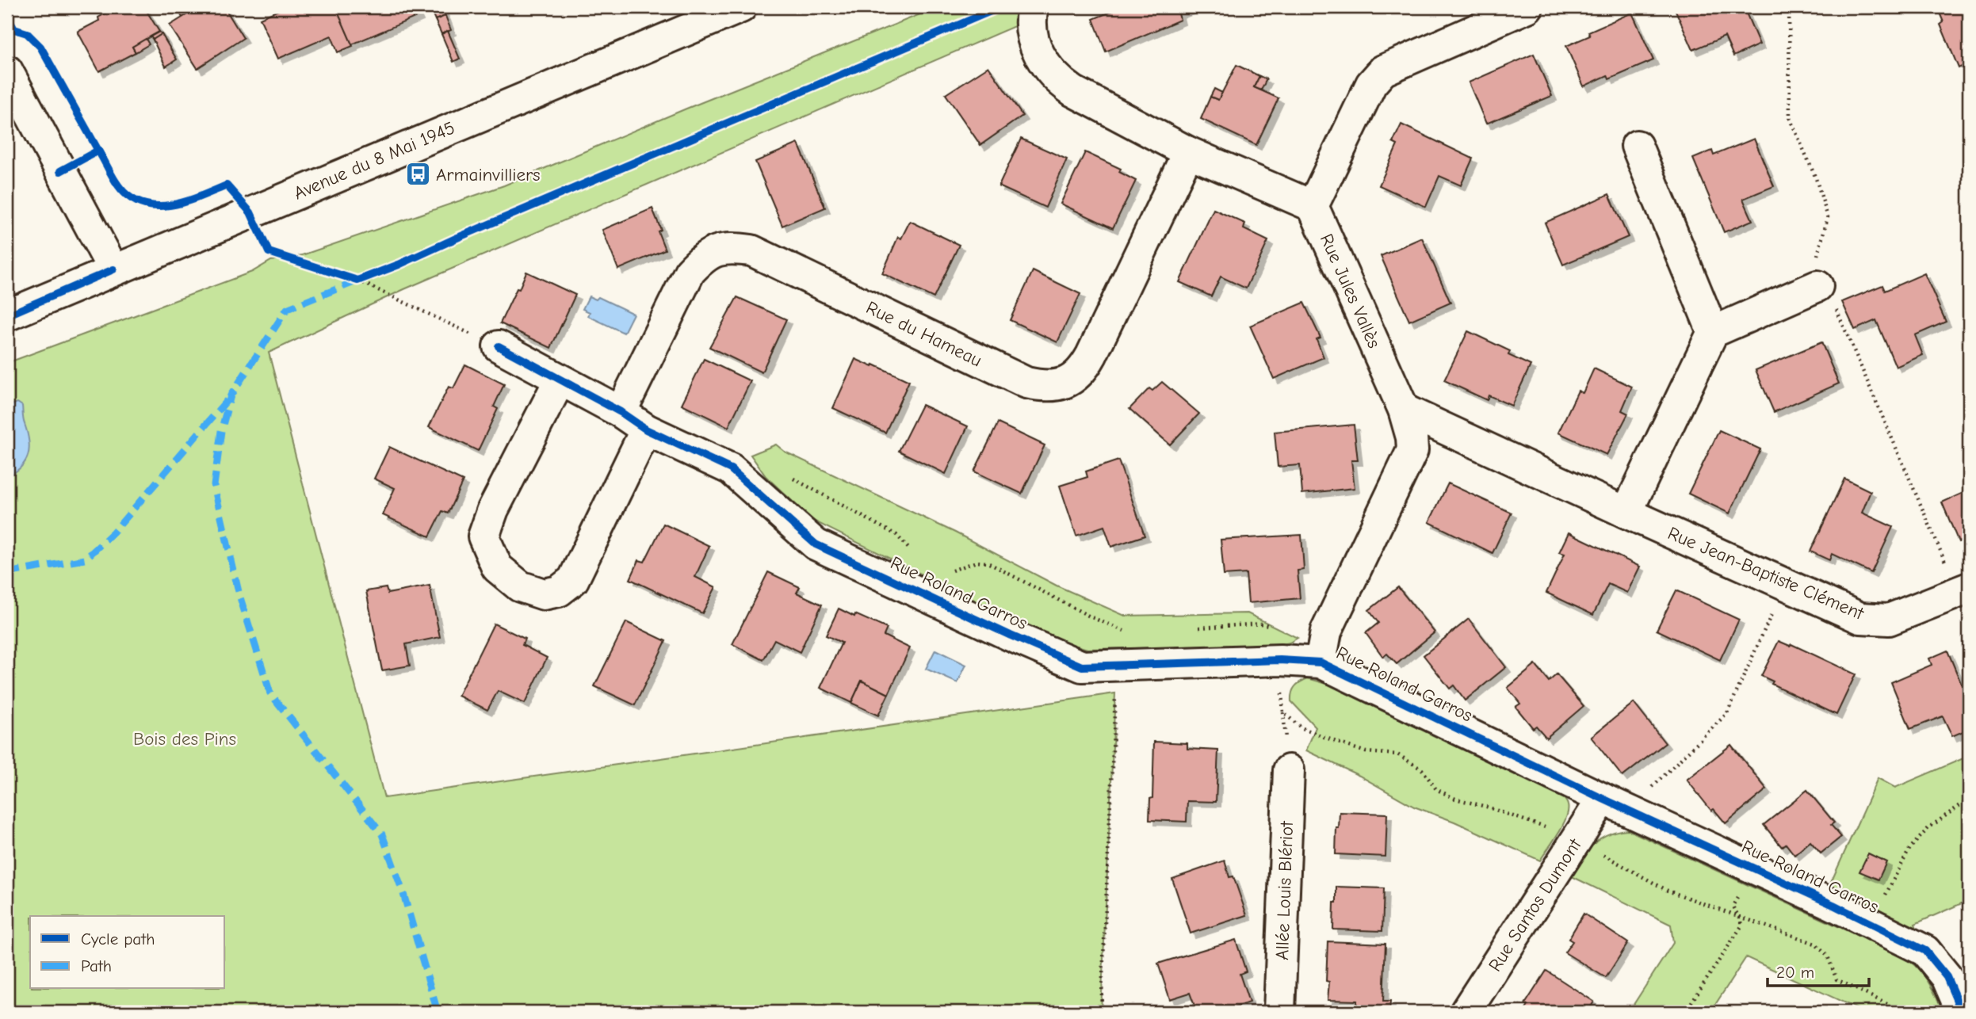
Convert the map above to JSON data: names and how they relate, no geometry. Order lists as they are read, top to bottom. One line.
{"streets":{"street":["Avenue du 8 Mai 1945","Rue Jules Vallès","Rue du Hameau","Rue Jean-Baptiste Clément","Rue Roland Garros","Allée Louis Blériot","Rue Santos Dumont"]},"crossings":[["Rue Jules Vallès","Rue Jean-Baptiste Clément"],["Rue Jules Vallès","Rue Roland Garros"],["Rue du Hameau","Rue Roland Garros"],["Rue Roland Garros","Rue Santos Dumont"]],"parks":["Bois des Pins"],"places":{"bus stop":["Armainvilliers"]},"legend":["Cycle path","Path"],"scale_bar":"20 m"}
